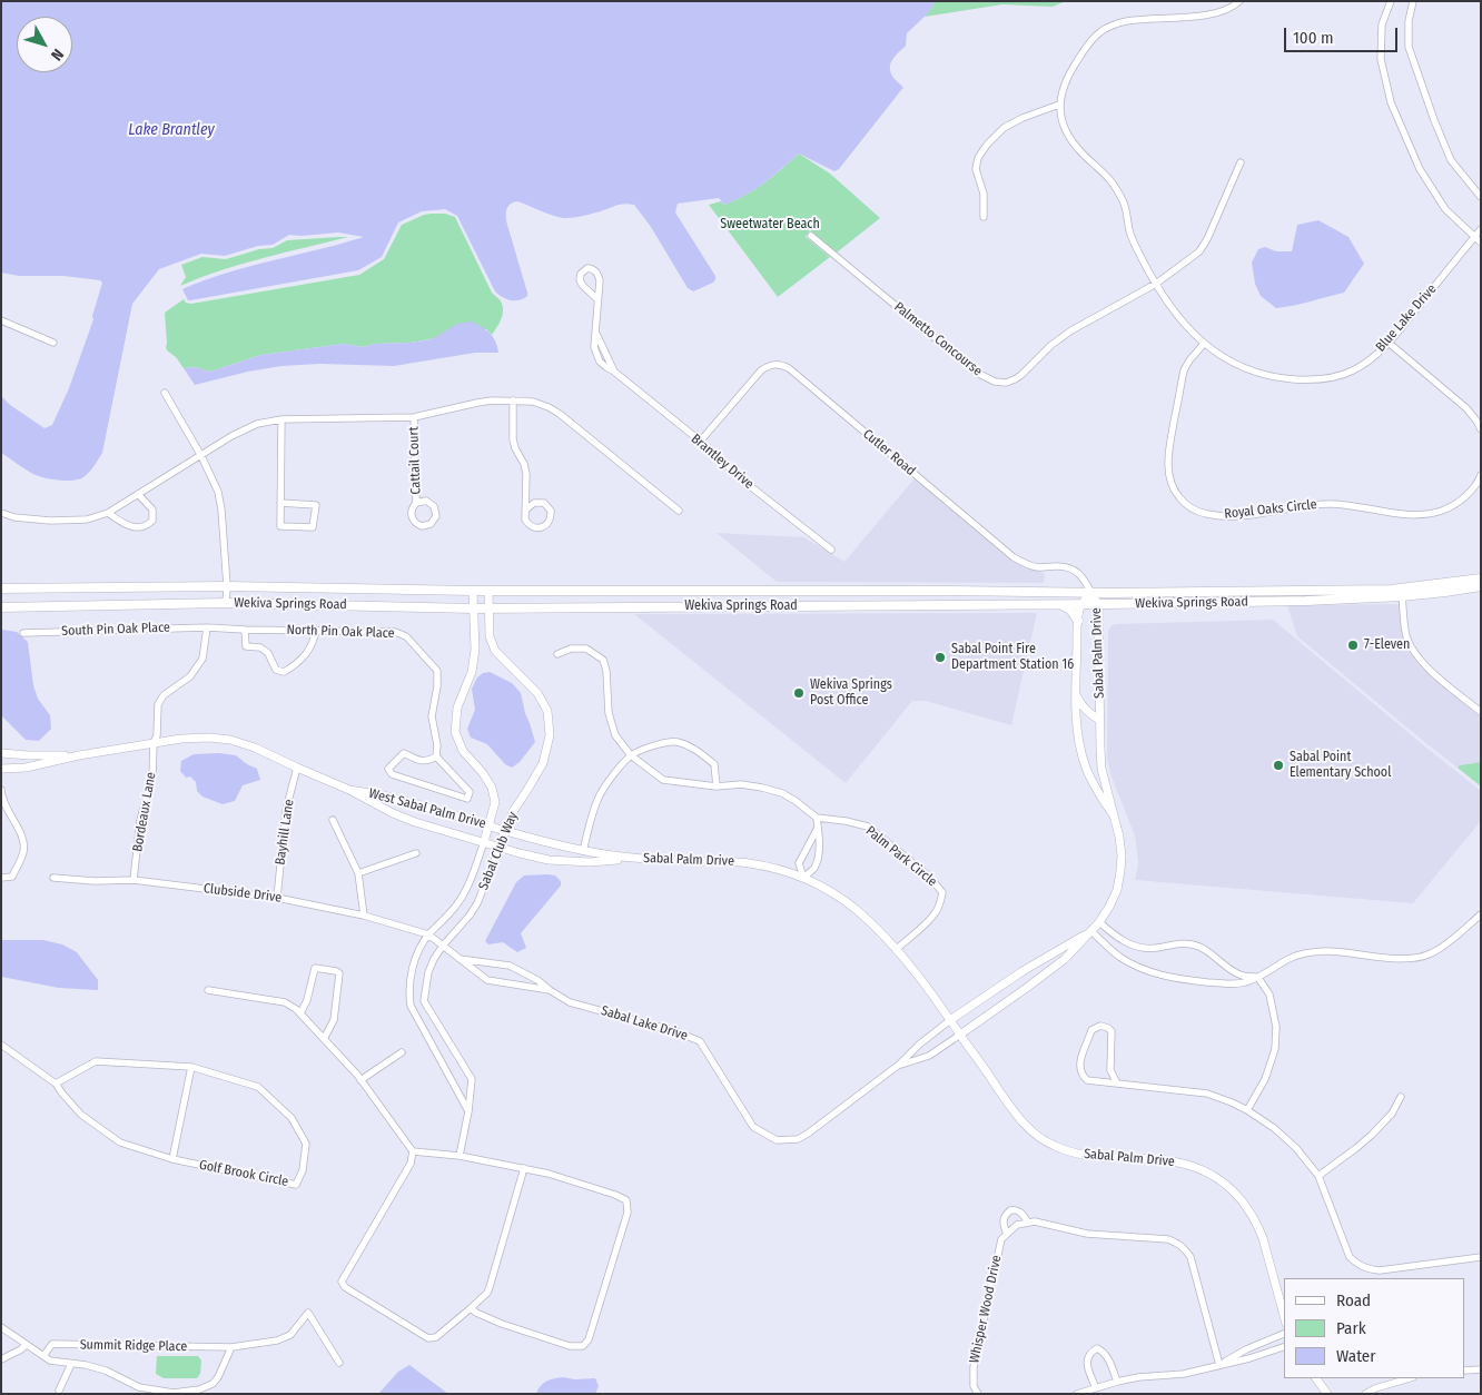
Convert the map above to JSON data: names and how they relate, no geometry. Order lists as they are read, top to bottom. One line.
{"streets":{"main road":["Wekiva Springs Road"],"street":["Blue Lake Drive","Palmetto Concourse","Cutler Road","Cattail Court","Brantley Drive","Royal Oaks Circle","South Pin Oak Place","North Pin Oak Place","Sabal Palm Drive","West Sabal Palm Drive","Bordeaux Lane","Bayhill Lane","Sabal Club Way","Palm Park Circle","Clubside Drive","Sabal Lake Drive","Golf Brook Circle","Whisper Wood Drive","Summit Ridge Place"]},"crossings":[["Blue Lake Drive","Palmetto Concourse"],["Blue Lake Drive","Royal Oaks Circle"],["Cutler Road","Brantley Drive"],["Cutler Road","Wekiva Springs Road"],["Cutler Road","Sabal Palm Drive"],["Wekiva Springs Road","Sabal Palm Drive"],["Wekiva Springs Road","Sabal Club Way"],["South Pin Oak Place","North Pin Oak Place"],["South Pin Oak Place","Bordeaux Lane"],["North Pin Oak Place","Bordeaux Lane"],["Sabal Palm Drive","West Sabal Palm Drive"],["Sabal Palm Drive","Sabal Club Way"],["Sabal Palm Drive","Palm Park Circle"],["Sabal Palm Drive","Sabal Lake Drive"],["West Sabal Palm Drive","Bordeaux Lane"],["West Sabal Palm Drive","Bayhill Lane"],["West Sabal Palm Drive","Sabal Club Way"],["Bordeaux Lane","Clubside Drive"],["Bayhill Lane","Clubside Drive"],["Sabal Club Way","Clubside Drive"],["Sabal Club Way","Sabal Lake Drive"],["Clubside Drive","Sabal Lake Drive"]],"water":["Lake Brantley"],"parks":["Sweetwater Beach"],"places":["7-Eleven","Sabal Point Fire Department Station 16","Wekiva Springs Post Office","Sabal Point Elementary School"],"legend":["Road","Park","Water"],"scale_bar":"100 m","north":"bottom right"}
